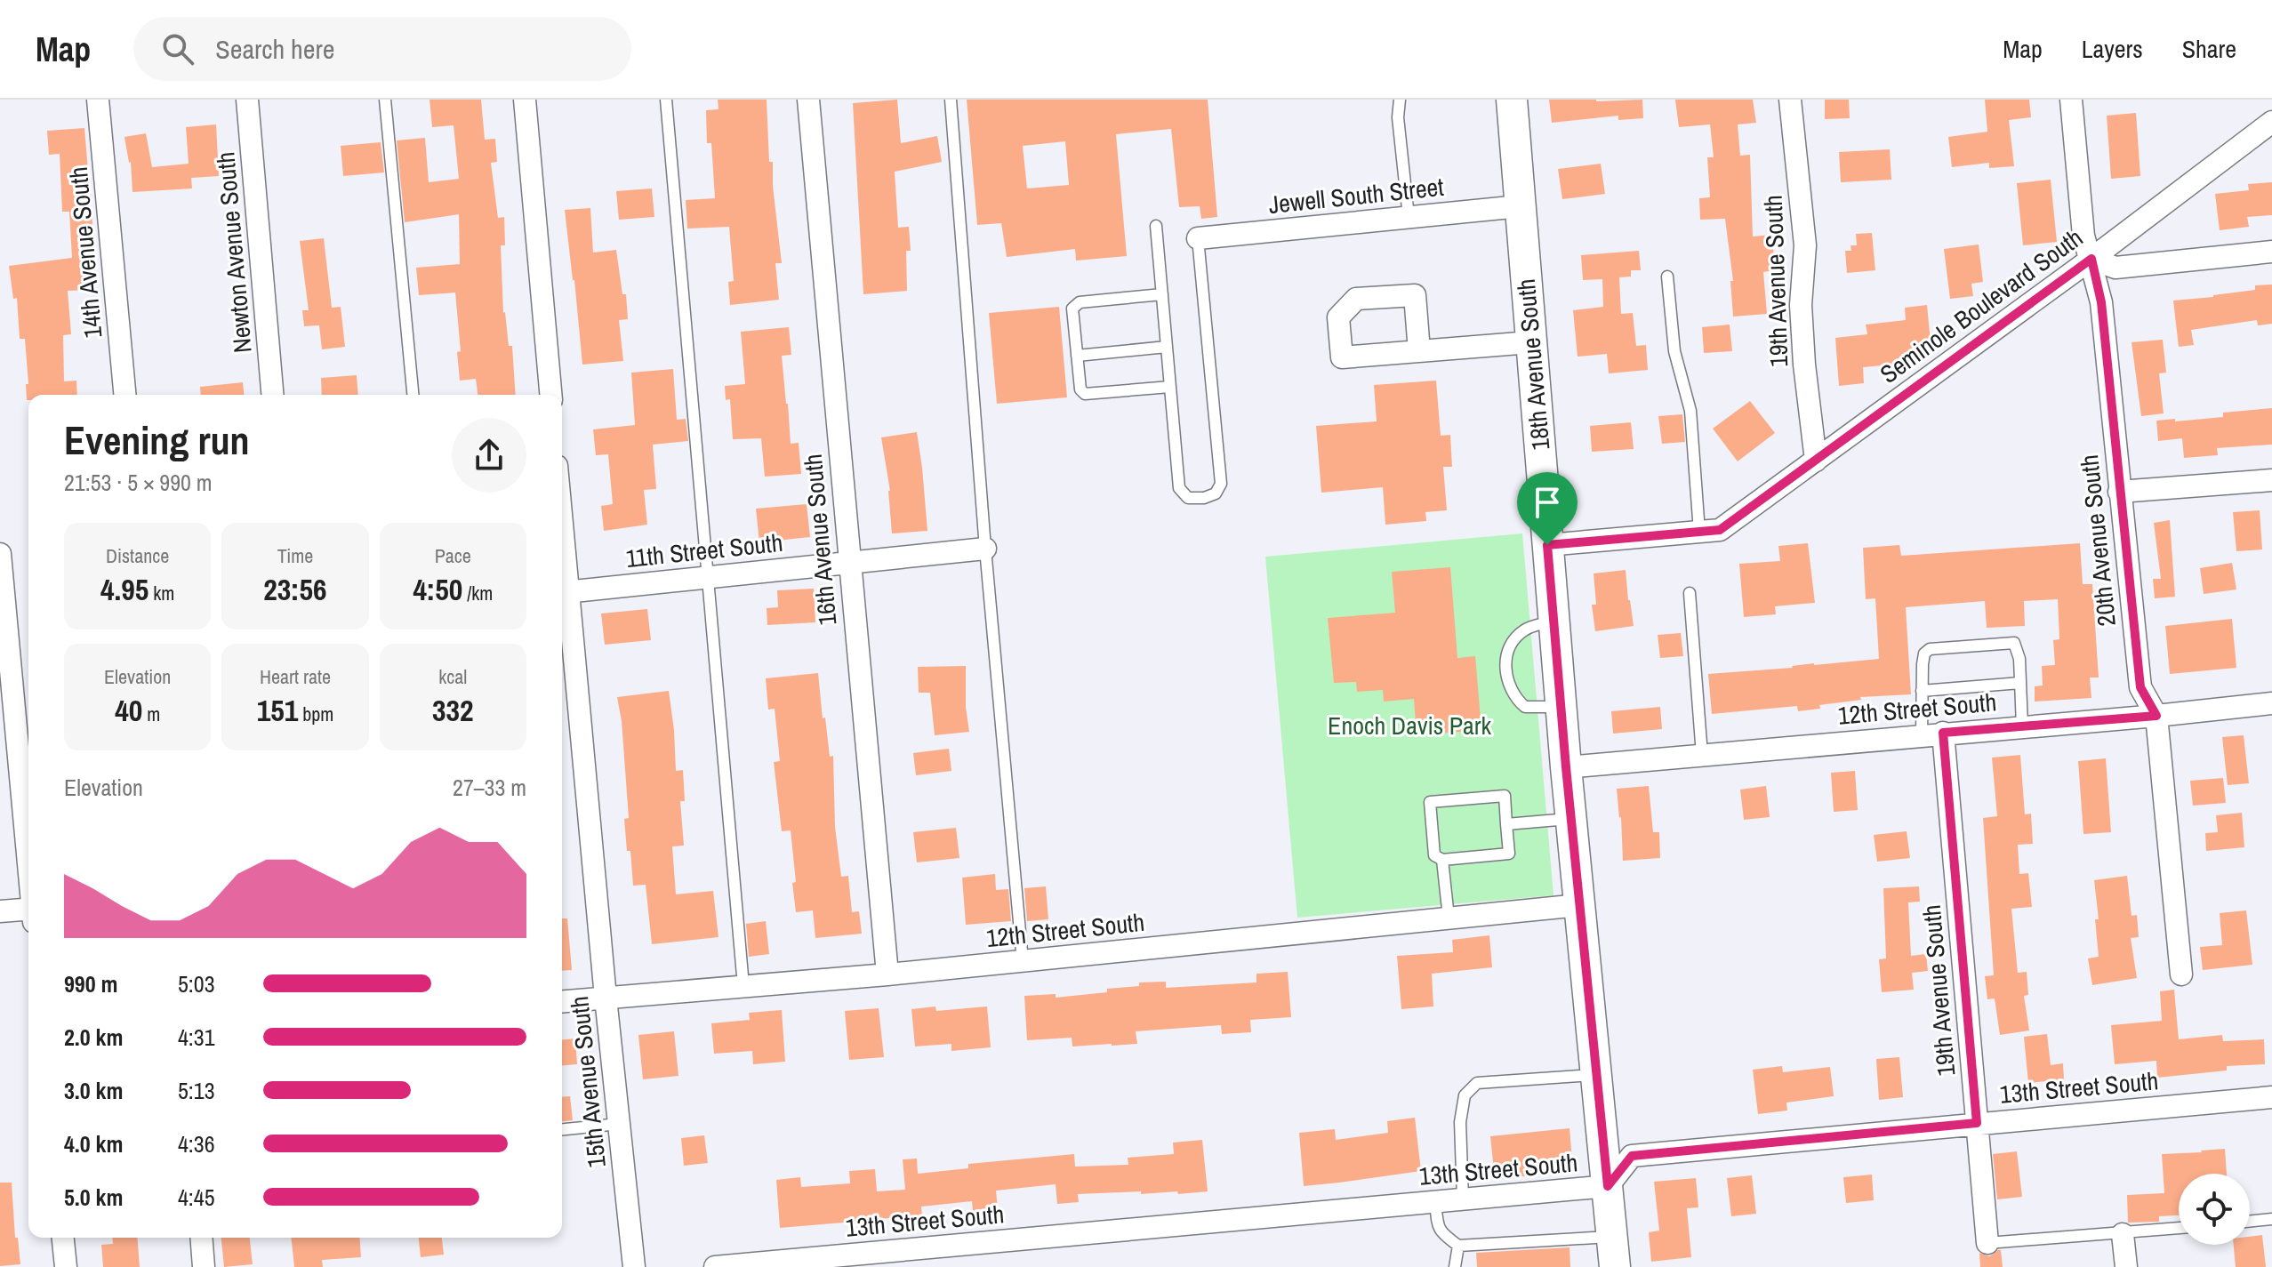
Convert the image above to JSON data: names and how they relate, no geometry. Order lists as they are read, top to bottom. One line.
{"streets":{"street":["Jewell South Street","14th Avenue South","Newton Avenue South","19th Avenue South","Seminole Boulevard South","18th Avenue South","16th Avenue South","20th Avenue South","11th Street South","12th Street South","15th Avenue South","13th Street South"]},"crossings":[["Jewell South Street","18th Avenue South"],["19th Avenue South","Seminole Boulevard South"],["19th Avenue South","12th Street South"],["19th Avenue South","13th Street South"],["Seminole Boulevard South","20th Avenue South"],["18th Avenue South","12th Street South"],["18th Avenue South","13th Street South"],["16th Avenue South","11th Street South"],["16th Avenue South","12th Street South"],["20th Avenue South","12th Street South"],["11th Street South","15th Avenue South"],["12th Street South","15th Avenue South"]],"parks":["Enoch Davis Park"],"page":{"header":"Map","search":"Search here","nav":["Map","Layers","Share"],"heading":["Evening run","21:53 · 5 × 990 m"],"stats":[["Distance","4.95 km"],["Time","23:56"],["Pace","4:50 /km"],["Elevation","40 m"],["Heart rate","151 bpm"],["kcal","332"]],"chart":["Elevation","27–33 m"],"list":[{"name":"990 m","note":"5:03"},{"name":"2.0 km","note":"4:31"},{"name":"3.0 km","note":"5:13"},{"name":"4.0 km","note":"4:36"},{"name":"5.0 km","note":"4:45"}]}}
